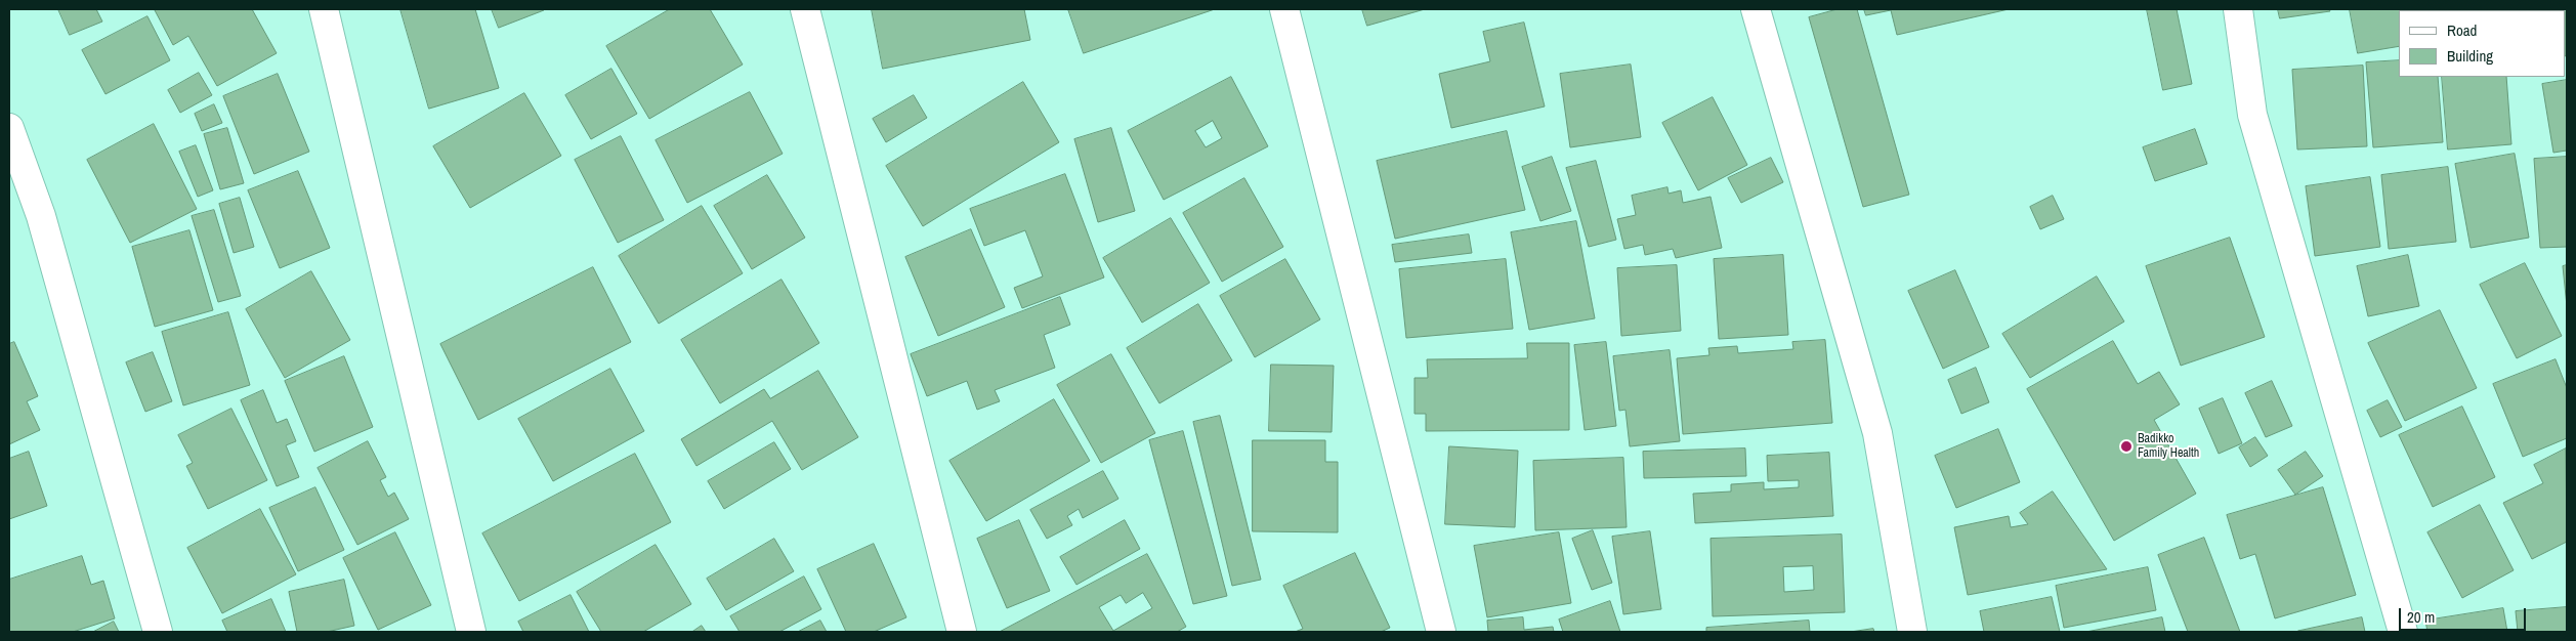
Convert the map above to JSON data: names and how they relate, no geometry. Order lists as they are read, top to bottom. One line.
{"places":["Badikko Family Health"],"legend":["Road","Building"],"scale_bar":"20 m"}
